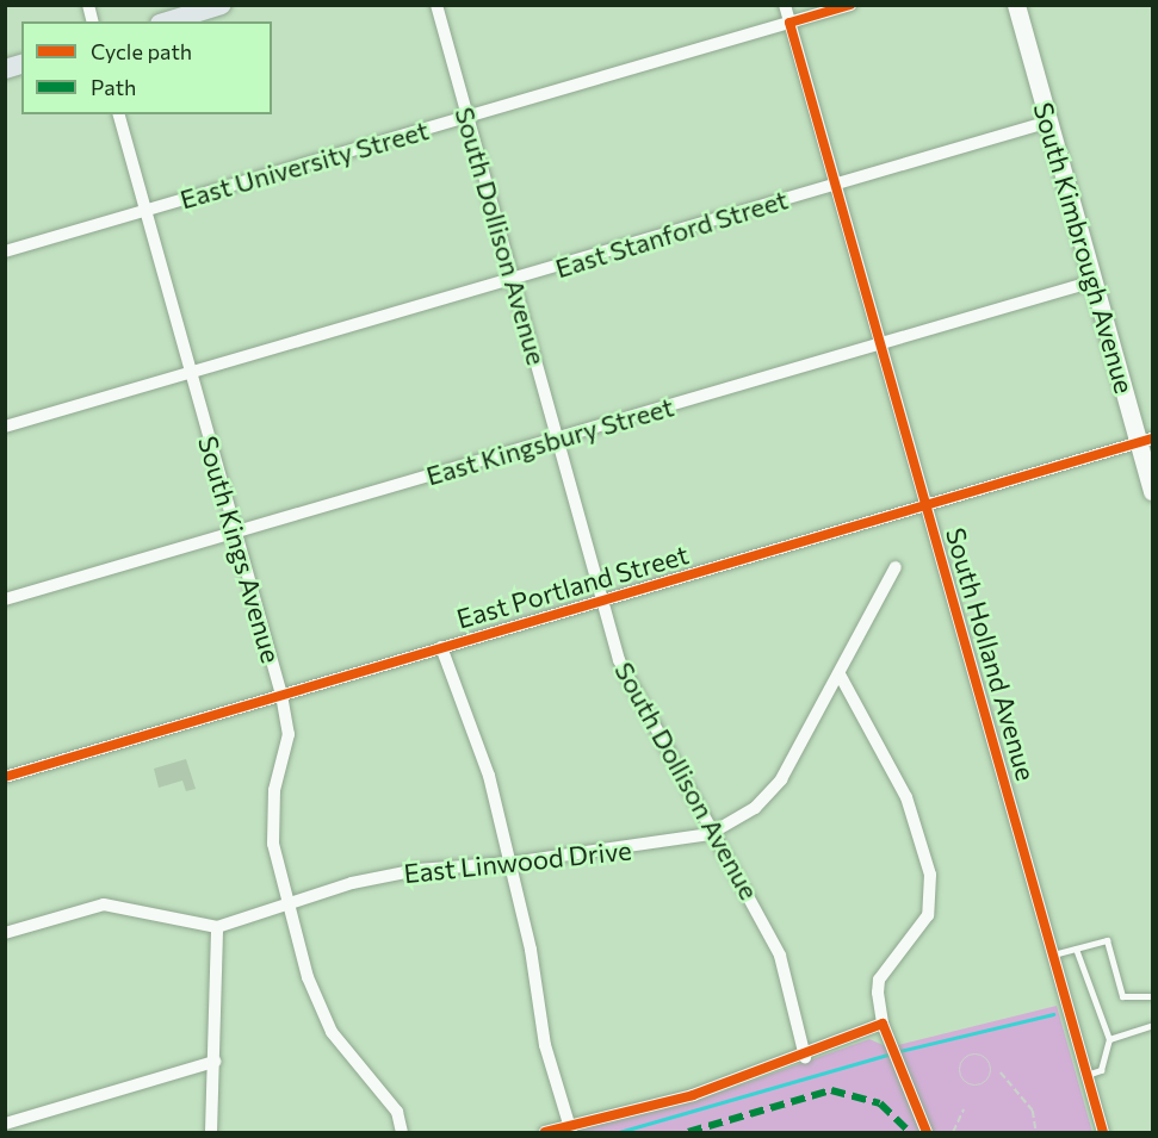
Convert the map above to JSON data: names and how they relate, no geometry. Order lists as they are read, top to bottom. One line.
{"streets":{"main road":["South Kimbrough Avenue"],"street":["East University Street","East Stanford Street","South Dollison Avenue","East Kingsbury Street","South Kings Avenue","East Portland Street","South Holland Avenue","East Linwood Drive"]},"crossings":[["East University Street","South Dollison Avenue"],["East University Street","South Kings Avenue"],["East University Street","South Holland Avenue"],["East Stanford Street","South Dollison Avenue"],["East Stanford Street","South Kimbrough Avenue"],["East Stanford Street","South Kings Avenue"],["East Stanford Street","South Holland Avenue"],["South Dollison Avenue","East Kingsbury Street"],["South Dollison Avenue","East Portland Street"],["South Dollison Avenue","East Linwood Drive"],["South Kimbrough Avenue","East Kingsbury Street"],["South Kimbrough Avenue","East Portland Street"],["East Kingsbury Street","South Kings Avenue"],["East Kingsbury Street","South Holland Avenue"],["South Kings Avenue","East Portland Street"],["South Kings Avenue","East Linwood Drive"],["East Portland Street","South Holland Avenue"]],"legend":["Cycle path","Path"]}
